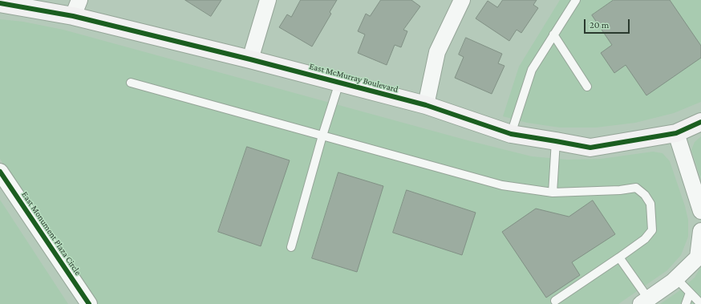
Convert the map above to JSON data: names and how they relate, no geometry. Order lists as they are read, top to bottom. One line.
{"streets":{"street":["East McMurray Boulevard","East Monument Plaza Circle"]},"scale_bar":"20 m"}
